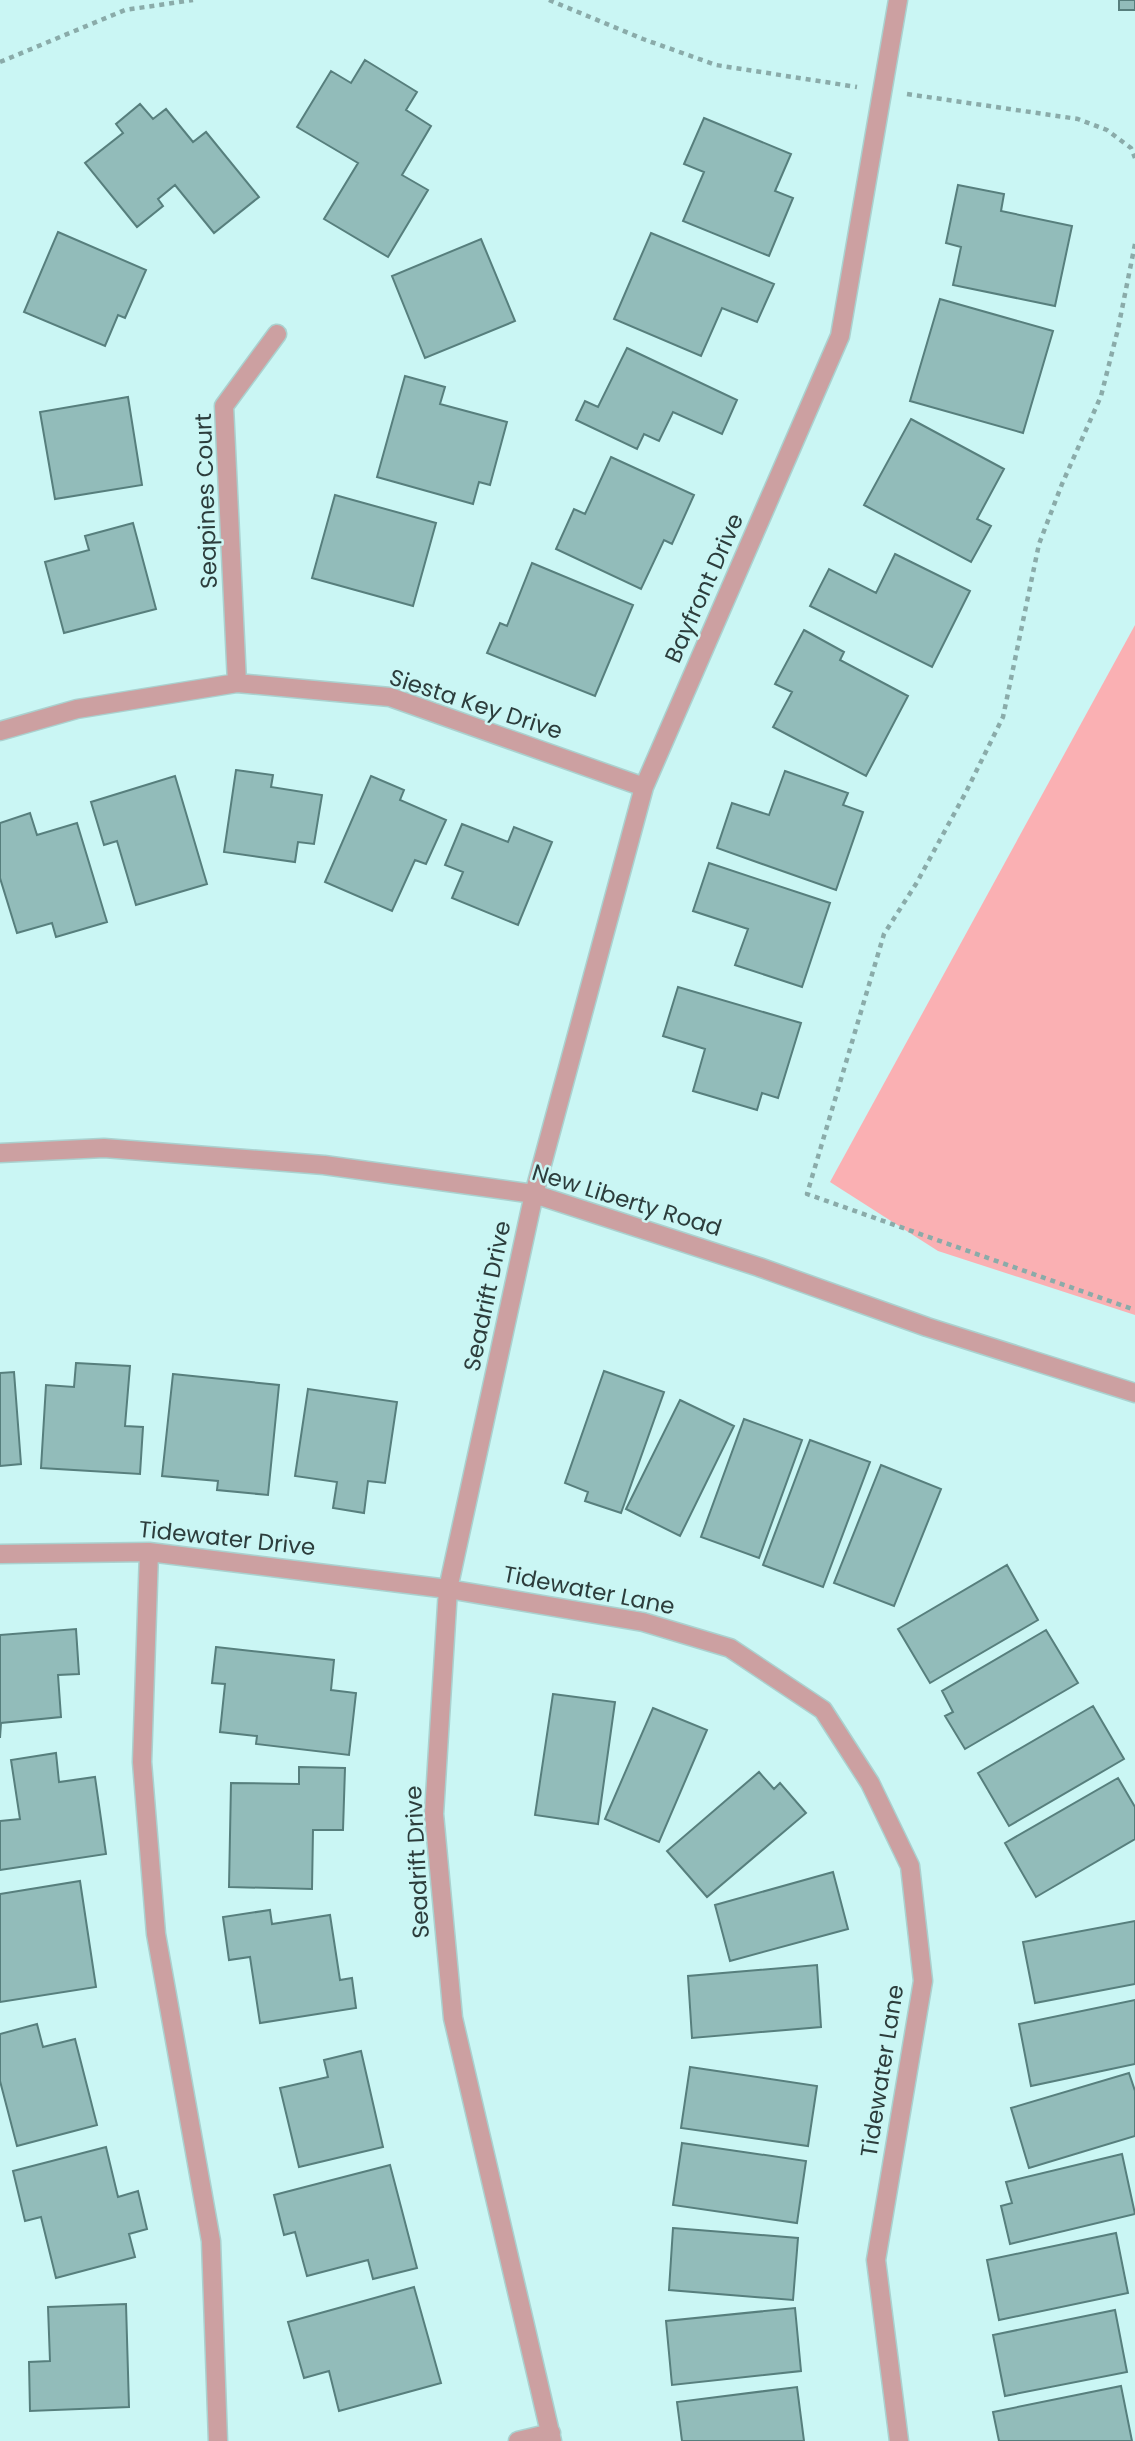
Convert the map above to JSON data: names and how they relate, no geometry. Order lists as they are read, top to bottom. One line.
{"streets":{"street":["Seapines Court","Bayfront Drive","Siesta Key Drive","New Liberty Road","Seadrift Drive","Tidewater Drive","Tidewater Lane"]},"crossings":[["Seapines Court","Siesta Key Drive"],["Bayfront Drive","Siesta Key Drive"],["Bayfront Drive","New Liberty Road"],["Bayfront Drive","Seadrift Drive"],["New Liberty Road","Seadrift Drive"],["Seadrift Drive","Tidewater Drive"],["Seadrift Drive","Tidewater Lane"],["Tidewater Drive","Tidewater Lane"]]}
